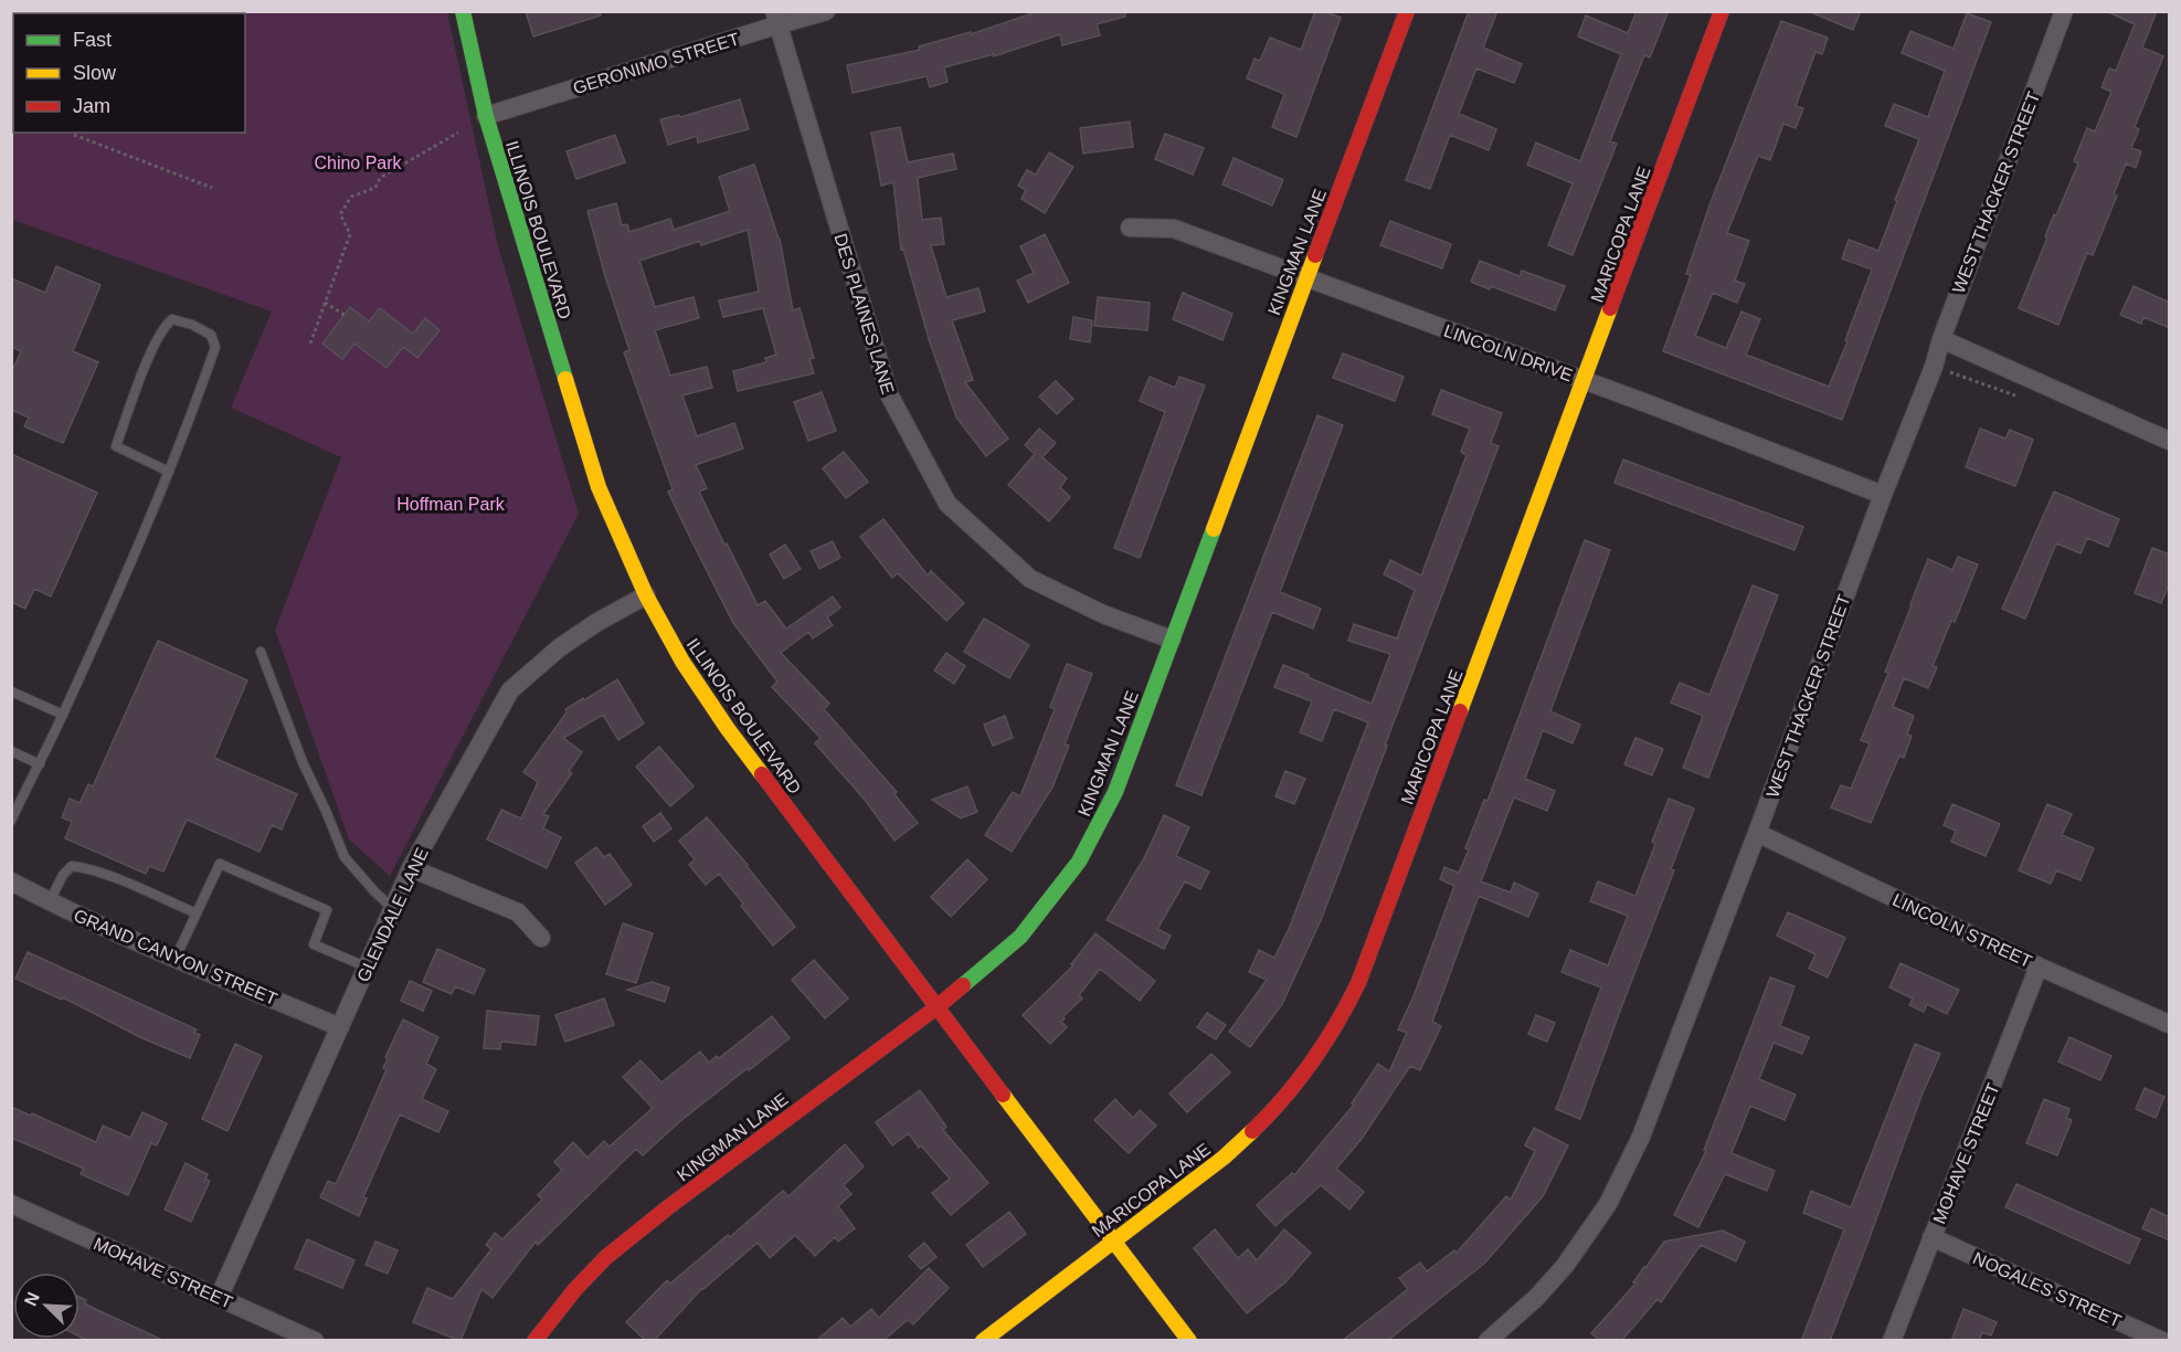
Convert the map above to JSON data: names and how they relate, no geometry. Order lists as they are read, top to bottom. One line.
{"streets":{"street":["GERONIMO STREET","WEST THACKER STREET","ILLINOIS BOULEVARD","MARICOPA LANE","KINGMAN LANE","DES PLAINES LANE","LINCOLN DRIVE","GLENDALE LANE","LINCOLN STREET","GRAND CANYON STREET","MOHAVE STREET","NOGALES STREET"]},"crossings":[["GERONIMO STREET","ILLINOIS BOULEVARD"],["GERONIMO STREET","DES PLAINES LANE"],["WEST THACKER STREET","LINCOLN DRIVE"],["WEST THACKER STREET","LINCOLN STREET"],["ILLINOIS BOULEVARD","MARICOPA LANE"],["ILLINOIS BOULEVARD","KINGMAN LANE"],["ILLINOIS BOULEVARD","GLENDALE LANE"],["MARICOPA LANE","LINCOLN DRIVE"],["KINGMAN LANE","DES PLAINES LANE"],["KINGMAN LANE","LINCOLN DRIVE"],["GLENDALE LANE","GRAND CANYON STREET"],["GLENDALE LANE","MOHAVE STREET"],["LINCOLN STREET","MOHAVE STREET"],["MOHAVE STREET","NOGALES STREET"]],"parks":["Chino Park","Hoffman Park"],"legend":["Fast","Slow","Jam"],"north":"top left"}
